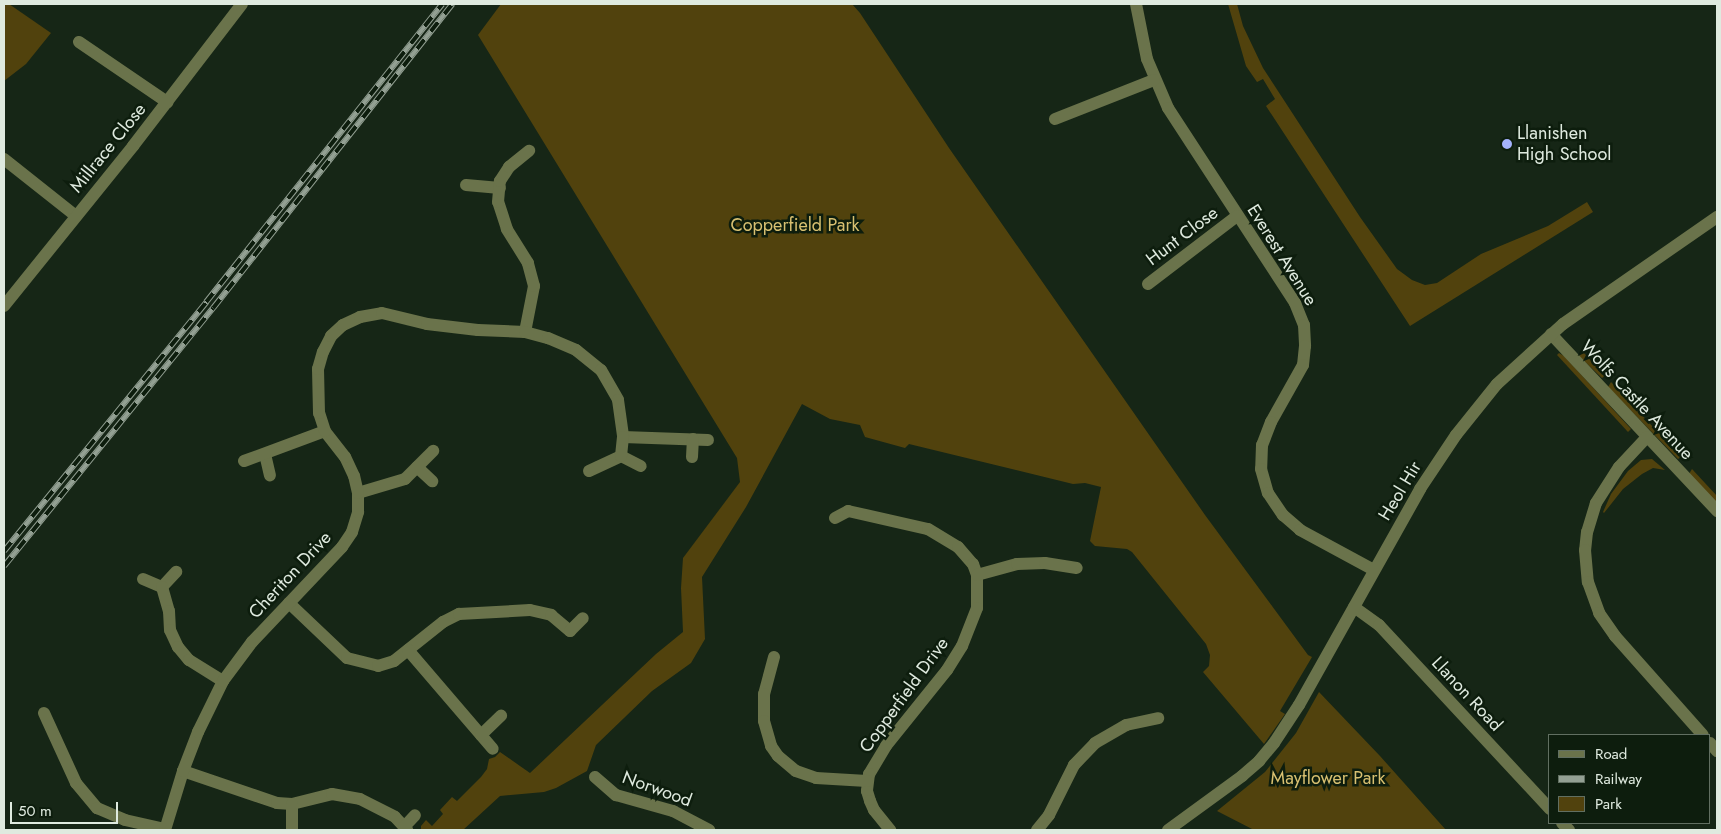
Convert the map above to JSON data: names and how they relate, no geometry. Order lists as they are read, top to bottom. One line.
{"streets":{"street":["Millrace Close","Hunt Close","Everest Avenue","Wolfs Castle Avenue","Heol Hir","Cheriton Drive","Llanon Road","Copperfield Drive","Norwood"]},"crossings":[["Hunt Close","Everest Avenue"],["Everest Avenue","Heol Hir"],["Wolfs Castle Avenue","Heol Hir"],["Heol Hir","Llanon Road"]],"parks":["Copperfield Park","Mayflower Park"],"places":["Llanishen High School"],"legend":["Road","Railway","Park"],"scale_bar":"50 m"}
